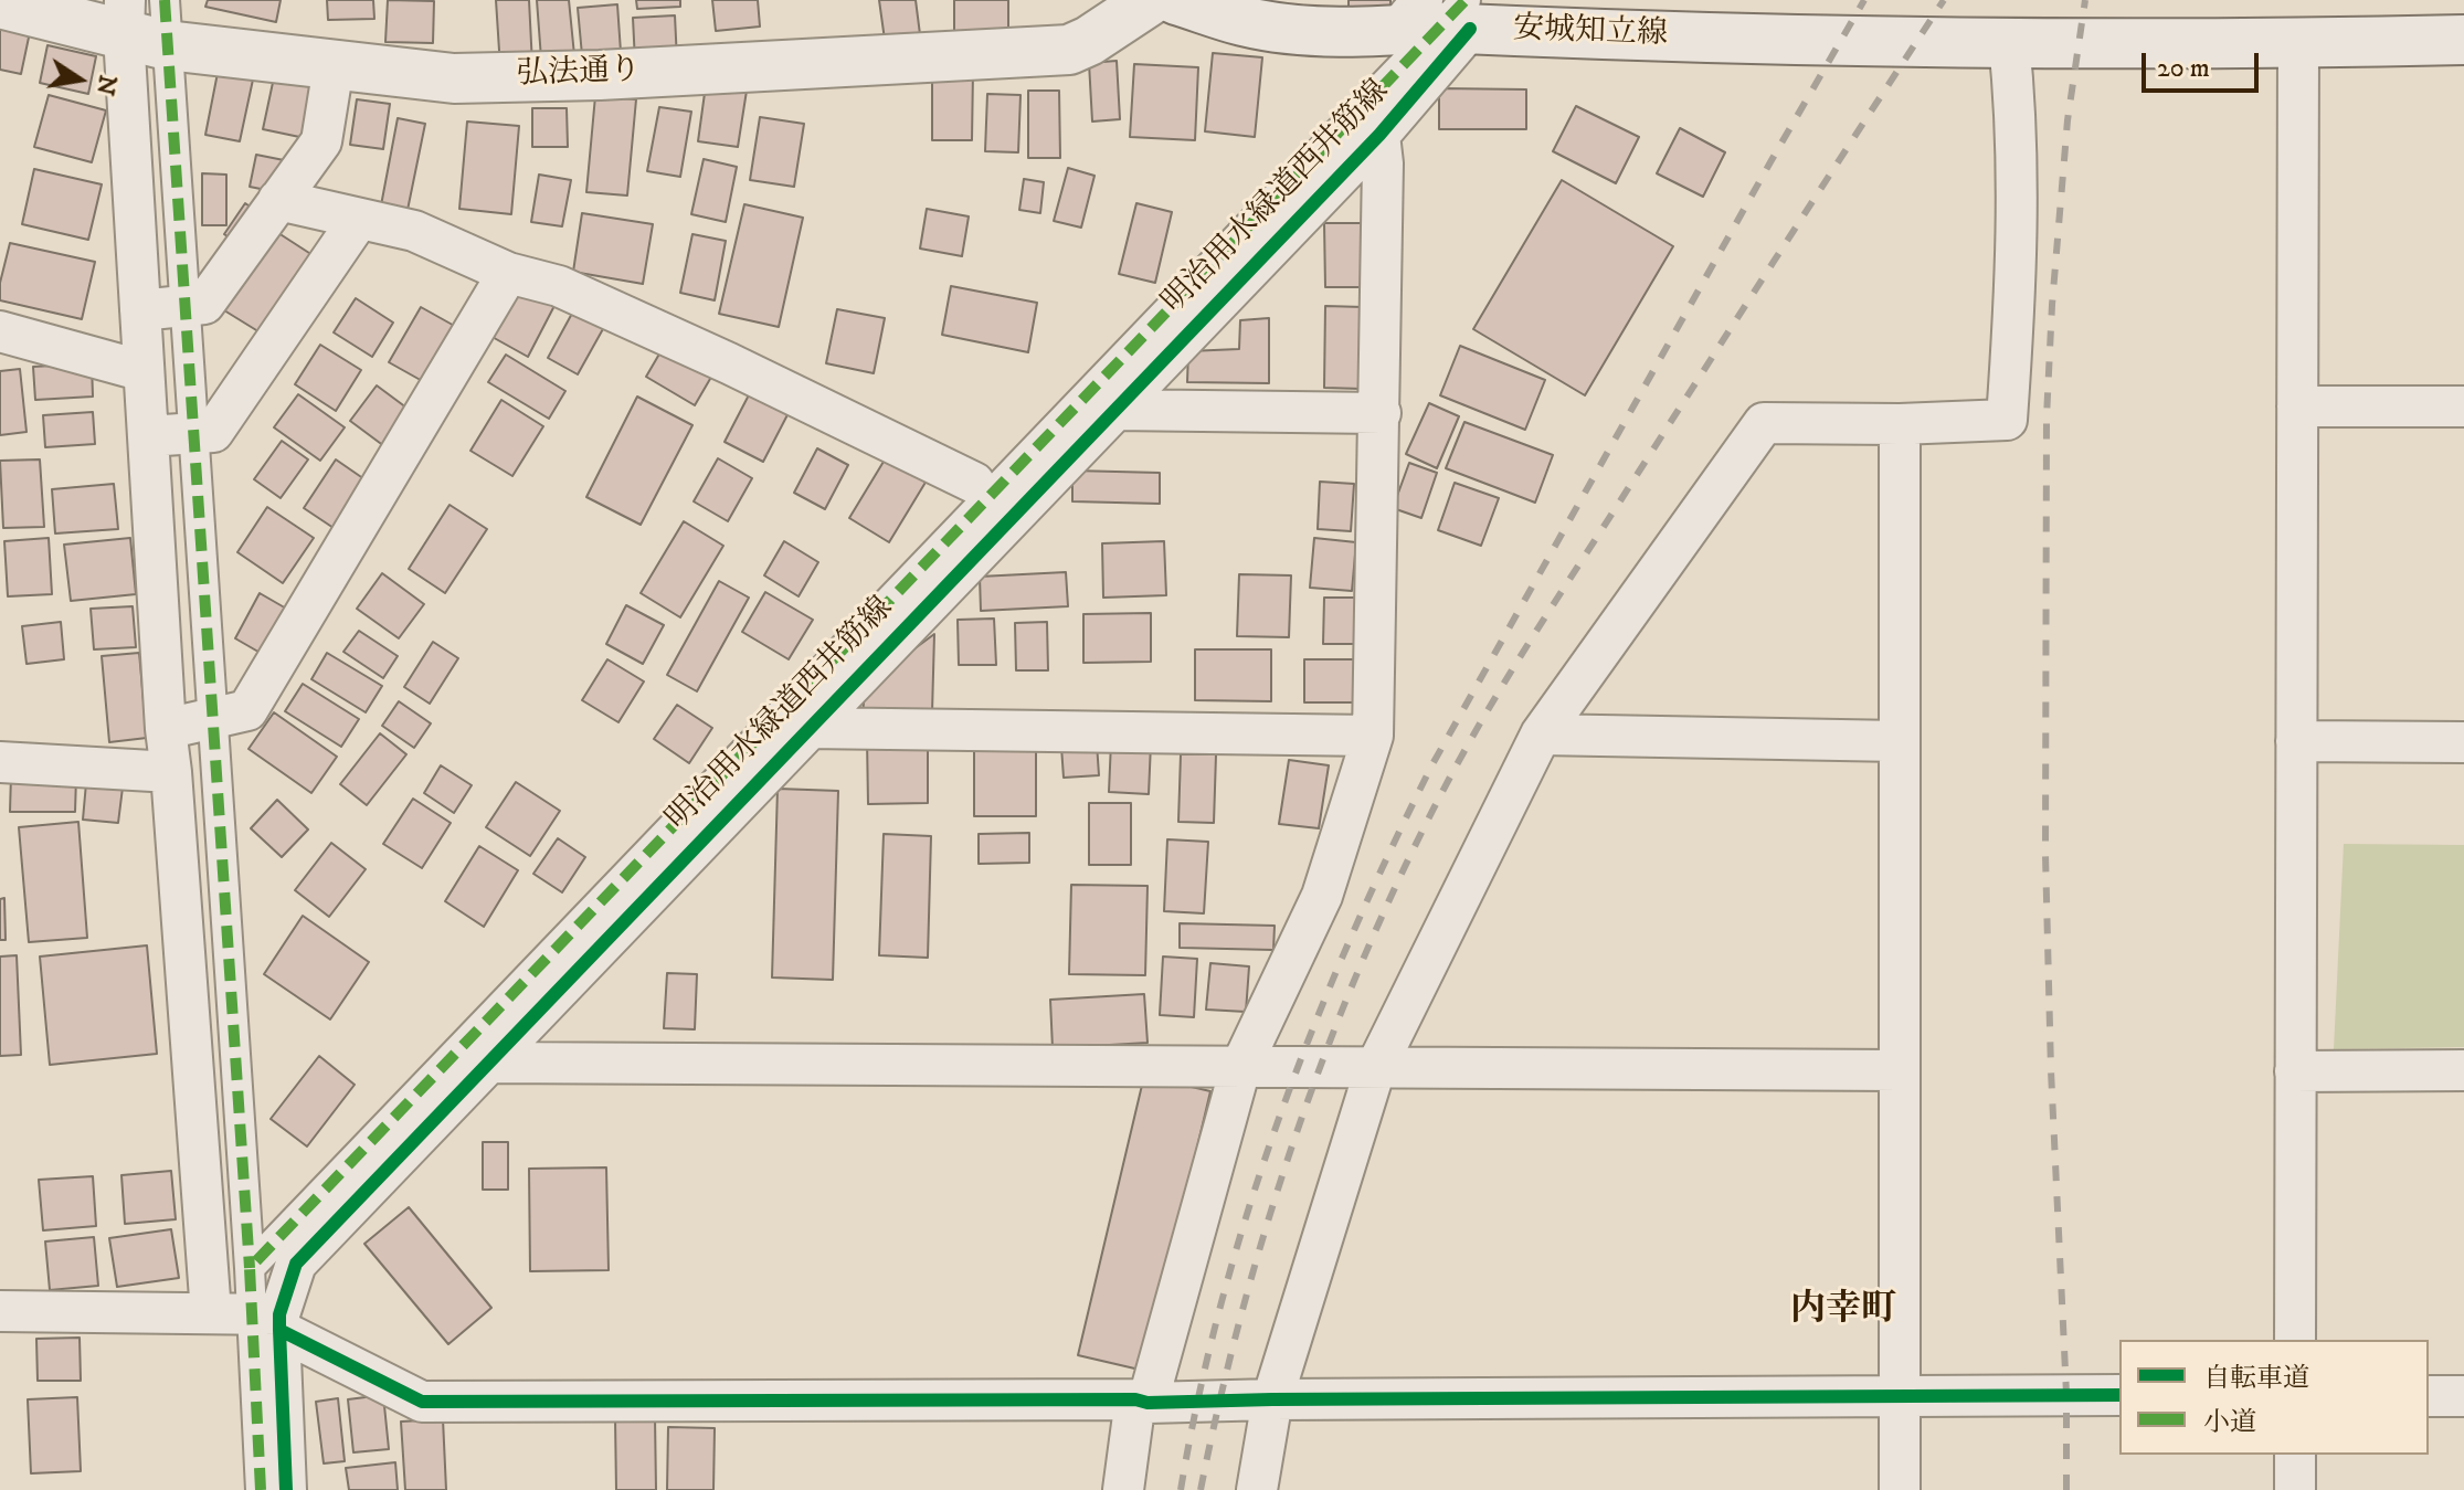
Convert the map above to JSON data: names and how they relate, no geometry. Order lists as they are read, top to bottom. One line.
{"streets":{"main road":["安城知立線","弘法通り"],"street":["明治用水緑道西井筋線"]},"crossings":[["安城知立線","明治用水緑道西井筋線"]],"districts":["内幸町"],"legend":["自転車道","小道"],"scale_bar":"20 m","north":"right"}
